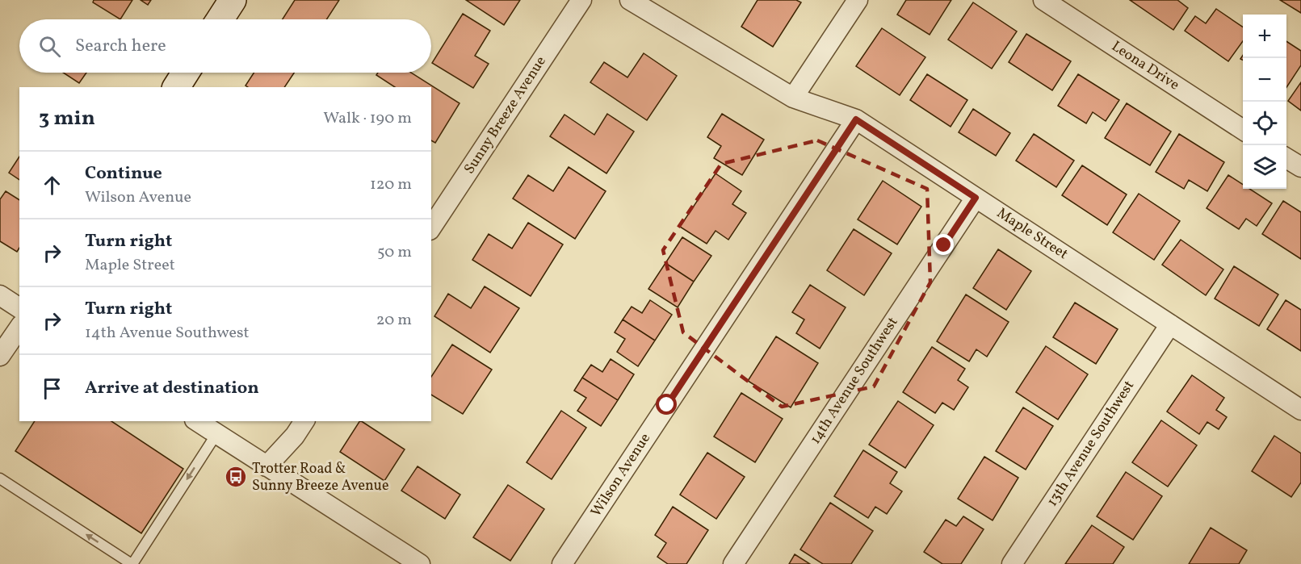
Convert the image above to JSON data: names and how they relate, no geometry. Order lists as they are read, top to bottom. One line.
{"streets":{"street":["Leona Drive","Sunny Breeze Avenue","Maple Street","14th Avenue Southwest","13th Avenue Southwest","Wilson Avenue"]},"crossings":[["Maple Street","14th Avenue Southwest"],["Maple Street","13th Avenue Southwest"],["Maple Street","Wilson Avenue"]],"places":{"bus stop":["Trotter Road & Sunny Breeze Avenue"]},"page":{"map_buttons":["+","−"],"search":"Search here","heading":["3 min","Walk · 190 m"],"list":[["Continue","Wilson Avenue","120 m"],["Turn right","Maple Street","50 m"],["Turn right","14th Avenue Southwest","20 m"],"Arrive at destination"]}}
